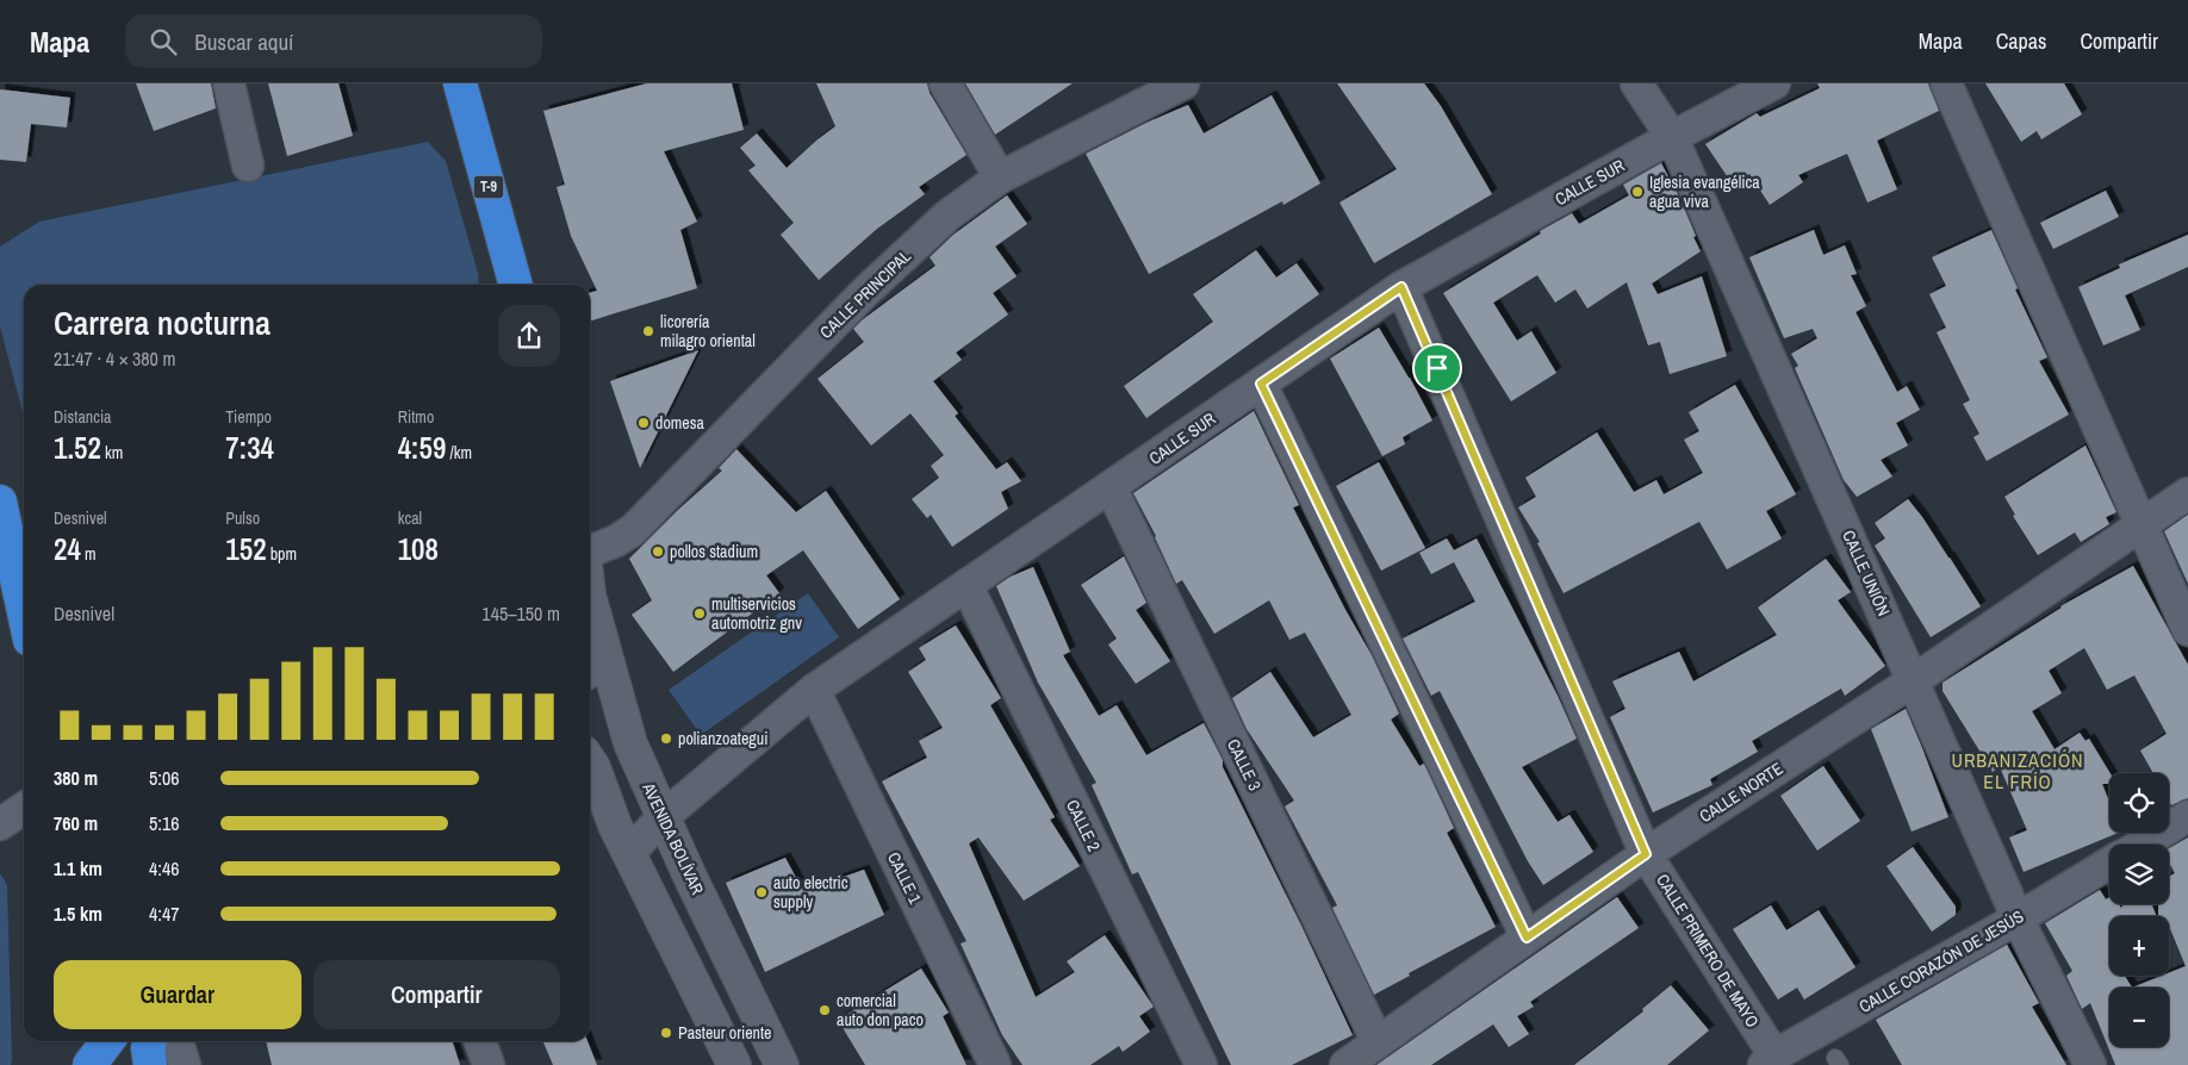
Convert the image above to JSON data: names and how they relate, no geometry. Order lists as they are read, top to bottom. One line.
{"streets":{"highway":["T-9"],"street":["CALLE SUR","CALLE PRINCIPAL","CALLE UNIÓN","CALLE 3","CALLE NORTE","CALLE 2","AVENIDA BOLÍVAR","CALLE 1","CALLE PRIMERO DE MAYO","CALLE CORAZÓN DE JESÚS"]},"crossings":[["CALLE SUR","CALLE UNIÓN"],["CALLE SUR","CALLE 3"],["CALLE SUR","CALLE 2"],["CALLE SUR","AVENIDA BOLÍVAR"],["CALLE SUR","CALLE 1"],["CALLE SUR","CALLE PRIMERO DE MAYO"],["CALLE UNIÓN","CALLE NORTE"],["CALLE UNIÓN","CALLE CORAZÓN DE JESÚS"],["CALLE 3","CALLE NORTE"],["CALLE NORTE","CALLE PRIMERO DE MAYO"],["CALLE PRIMERO DE MAYO","CALLE CORAZÓN DE JESÚS"]],"districts":["URBANIZACIÓN EL FRÍO"],"places":["Iglesia evangélica agua viva","licorería milagro oriental","domesa","pollos stadium","multiservicios automotriz gnv","polianzoategui","auto electric supply","comercial auto don paco","Pasteur oriente"],"page":{"header":"Mapa","search":"Buscar aquí","nav":["Mapa","Capas","Compartir"],"heading":["Carrera nocturna","21:47 · 4 × 380 m"],"stats":[["Distancia","1.52 km"],["Tiempo","7:34"],["Ritmo","4:59 /km"],["Desnivel","24 m"],["Pulso","152 bpm"],["kcal","108"]],"chart":["Desnivel","145–150 m"],"list":[{"name":"380 m","note":"5:06"},{"name":"760 m","note":"5:16"},{"name":"1.1 km","note":"4:46"},{"name":"1.5 km","note":"4:47"}],"map_buttons":["+","−"],"buttons":["Guardar","Compartir"]}}
